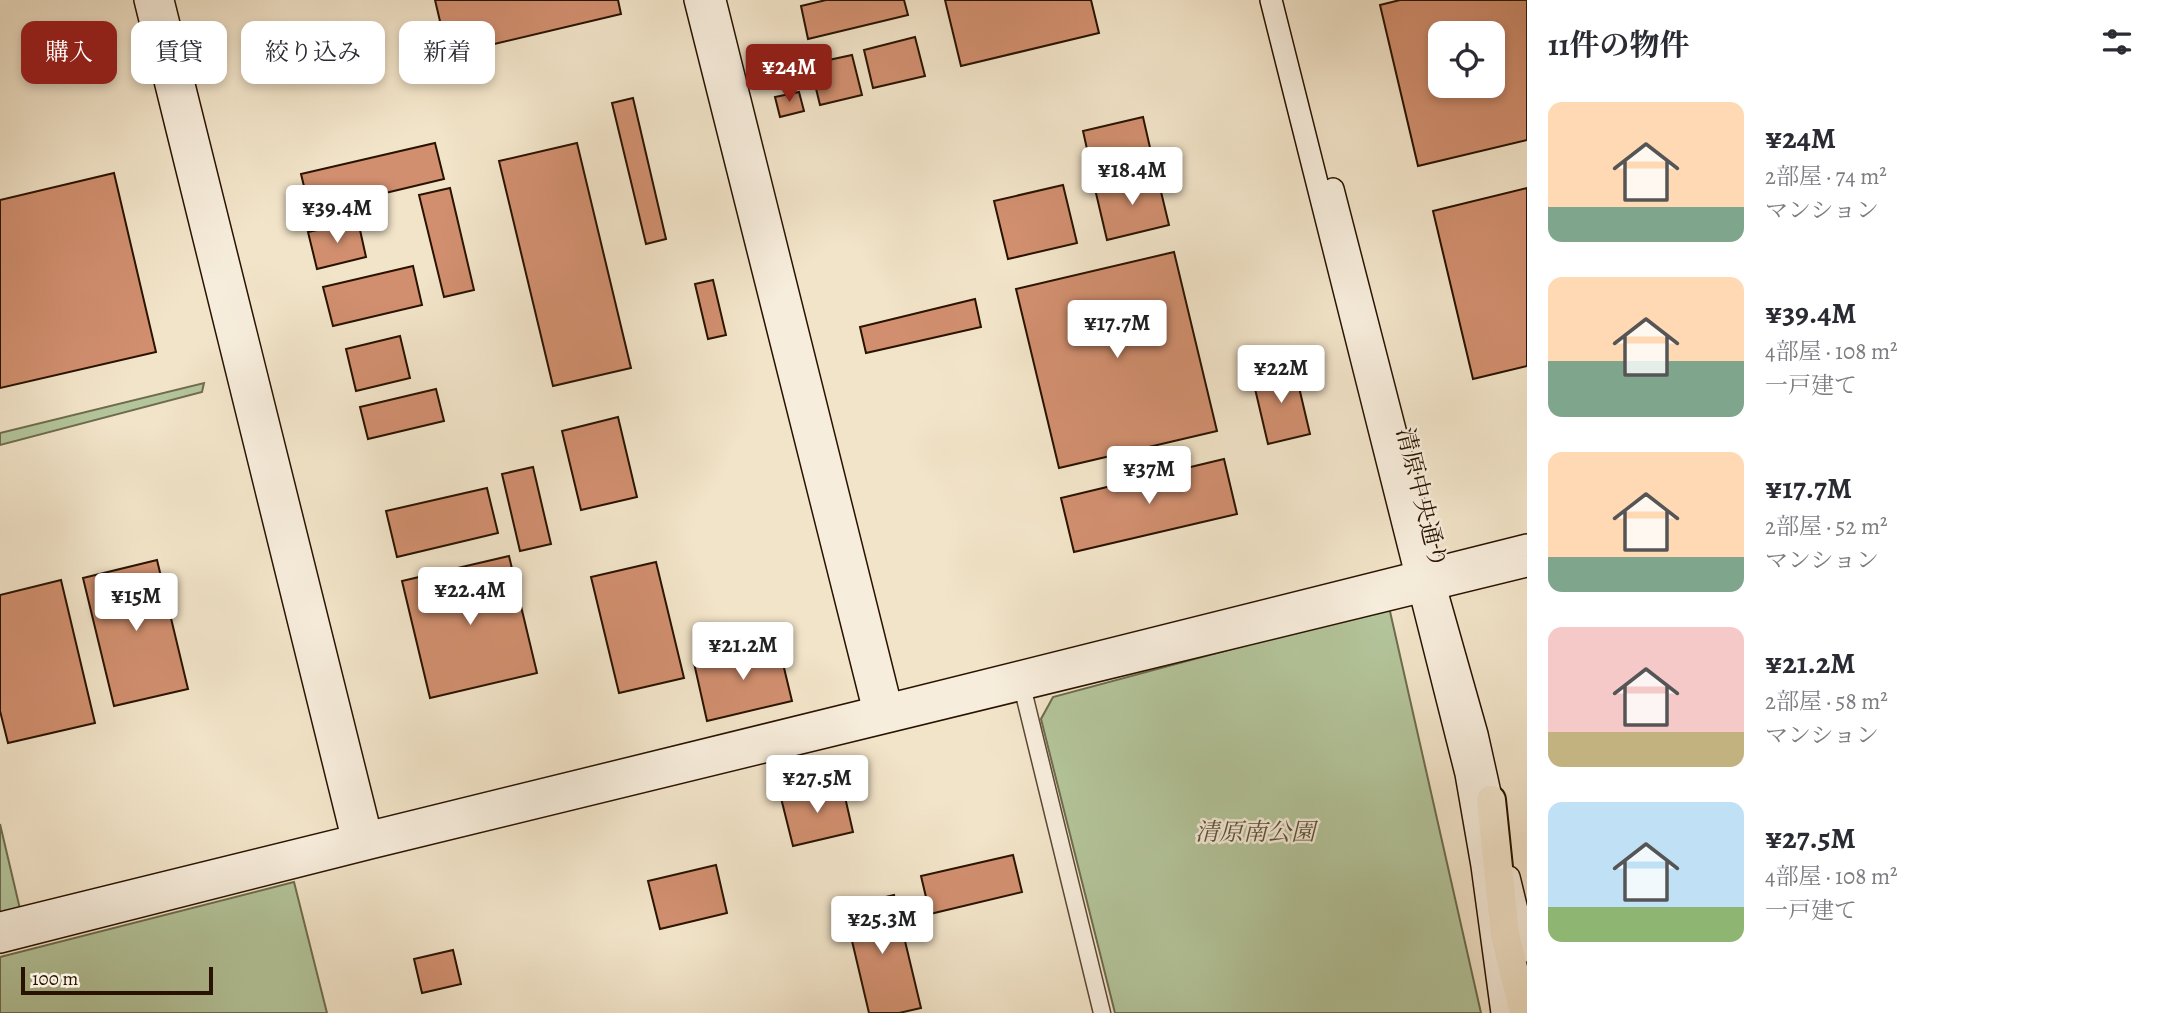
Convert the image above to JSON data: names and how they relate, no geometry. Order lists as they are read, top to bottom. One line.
{"streets":{"street":["清原中央通り"]},"parks":["清原南公園"],"scale_bar":"100 m","page":{"heading":"11件の物件","chip":["購入","賃貸","絞り込み","新着"],"price":["¥24M","¥18.4M","¥39.4M","¥17.7M","¥22M","¥37M","¥22.4M","¥15M","¥21.2M","¥27.5M","¥25.3M"],"list":[{"name":"¥24M","note":"2部屋 · 74 m² · マンション"},{"name":"¥39.4M","note":"4部屋 · 108 m² · 一戸建て"},{"name":"¥17.7M","note":"2部屋 · 52 m² · マンション"},{"name":"¥21.2M","note":"2部屋 · 58 m² · マンション"},{"name":"¥27.5M","note":"4部屋 · 108 m² · 一戸建て"}],"scale":"100 m"}}
